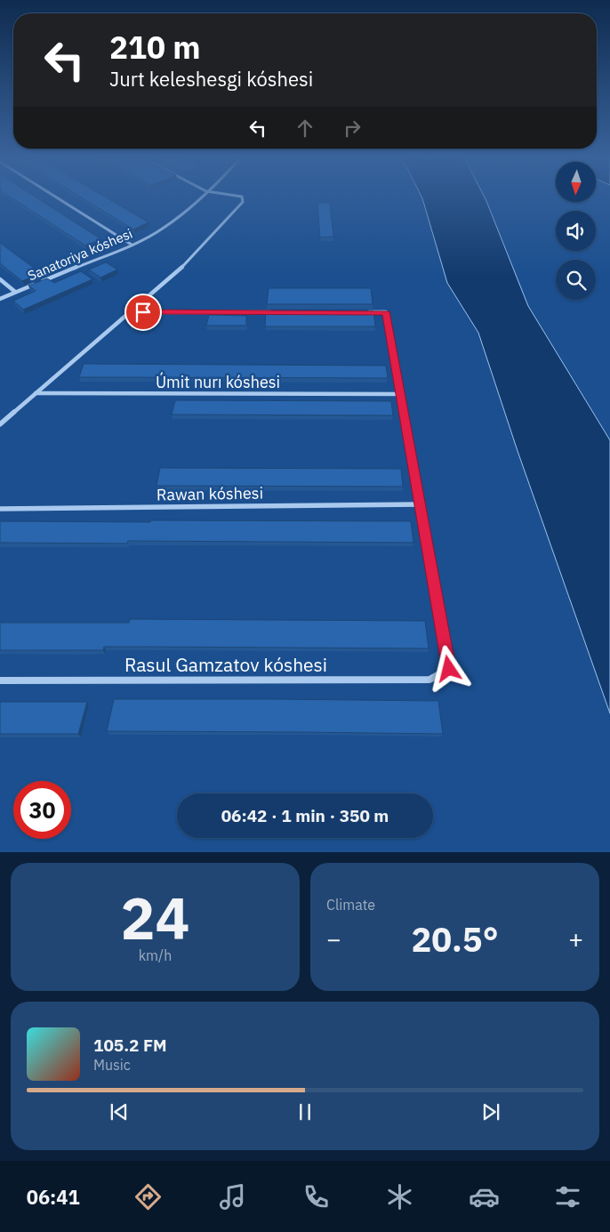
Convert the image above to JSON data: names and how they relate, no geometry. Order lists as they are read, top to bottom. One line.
{"streets":{"street":["Sanatoriya kóshesi","Úmit nurı kóshesi","Rawan kóshesi","Rasul Gamzatov kóshesi"]},"crossings":[["Rawan kóshesi","Rasul Gamzatov kóshesi"]],"north":"bottom","page":{"turn":["210 m","Jurt keleshesgi kóshesi"],"limit":"30","trip":"06:42 · 1 min · 350 m","tile":[["24","km/h"],"Climate"],"heat":["−","20.5°","+"],"song":["105.2 FM","Music"],"tabs":"06:41"}}
